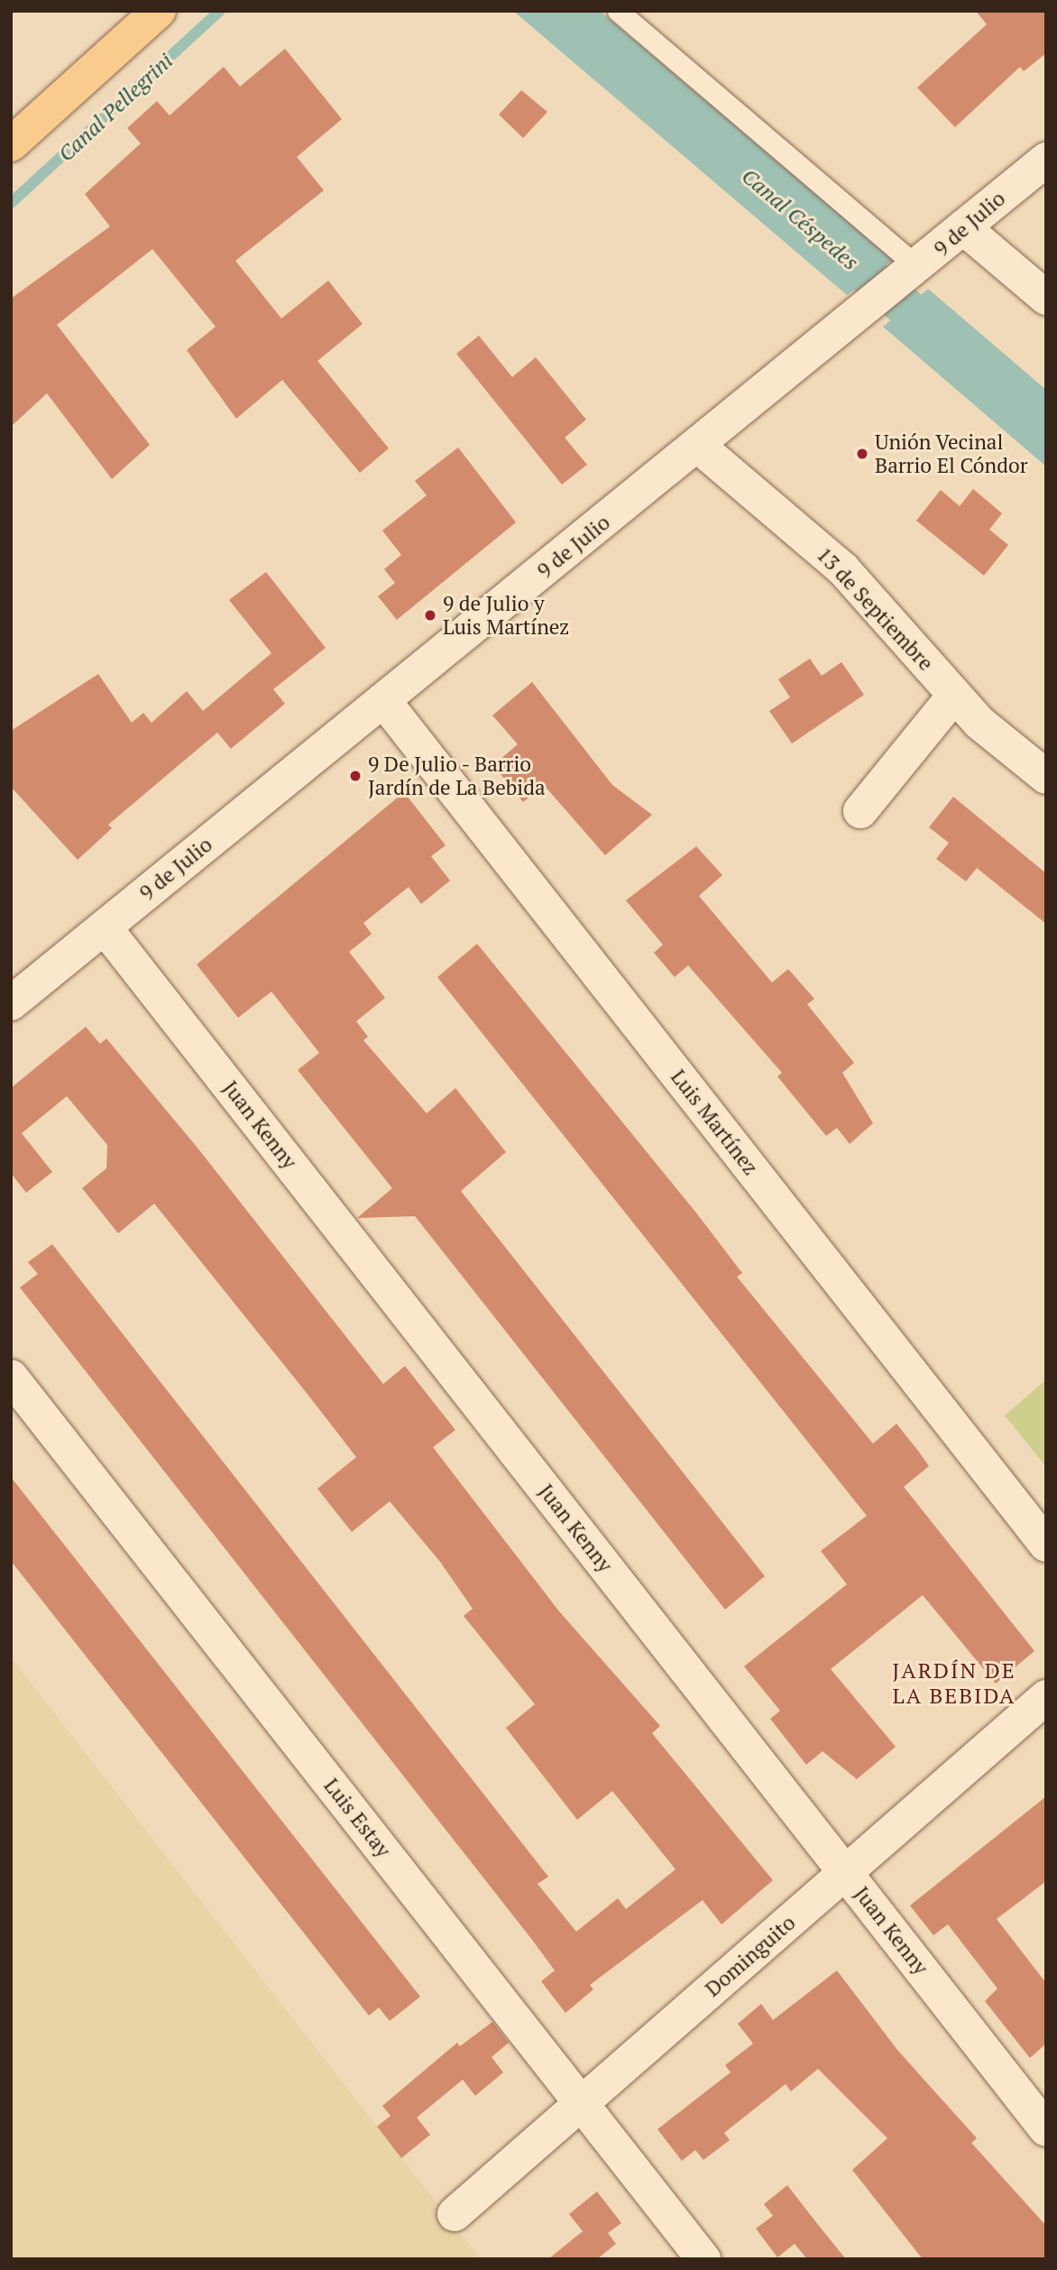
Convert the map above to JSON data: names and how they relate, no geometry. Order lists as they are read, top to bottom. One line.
{"streets":{"street":["9 de Julio","13 de Septiembre","Luis Martínez","Juan Kenny","Luis Estay","Dominguito"]},"crossings":[["9 de Julio","13 de Septiembre"],["9 de Julio","Luis Martínez"],["9 de Julio","Juan Kenny"],["Juan Kenny","Dominguito"],["Luis Estay","Dominguito"]],"districts":["JARDÍN DE LA BEBIDA"],"water":["Canal Pellegrini","Canal Céspedes"],"places":["Unión Vecinal Barrio El Cóndor","9 de Julio y Luis Martínez","9 De Julio - Barrio Jardín de La Bebida"]}
